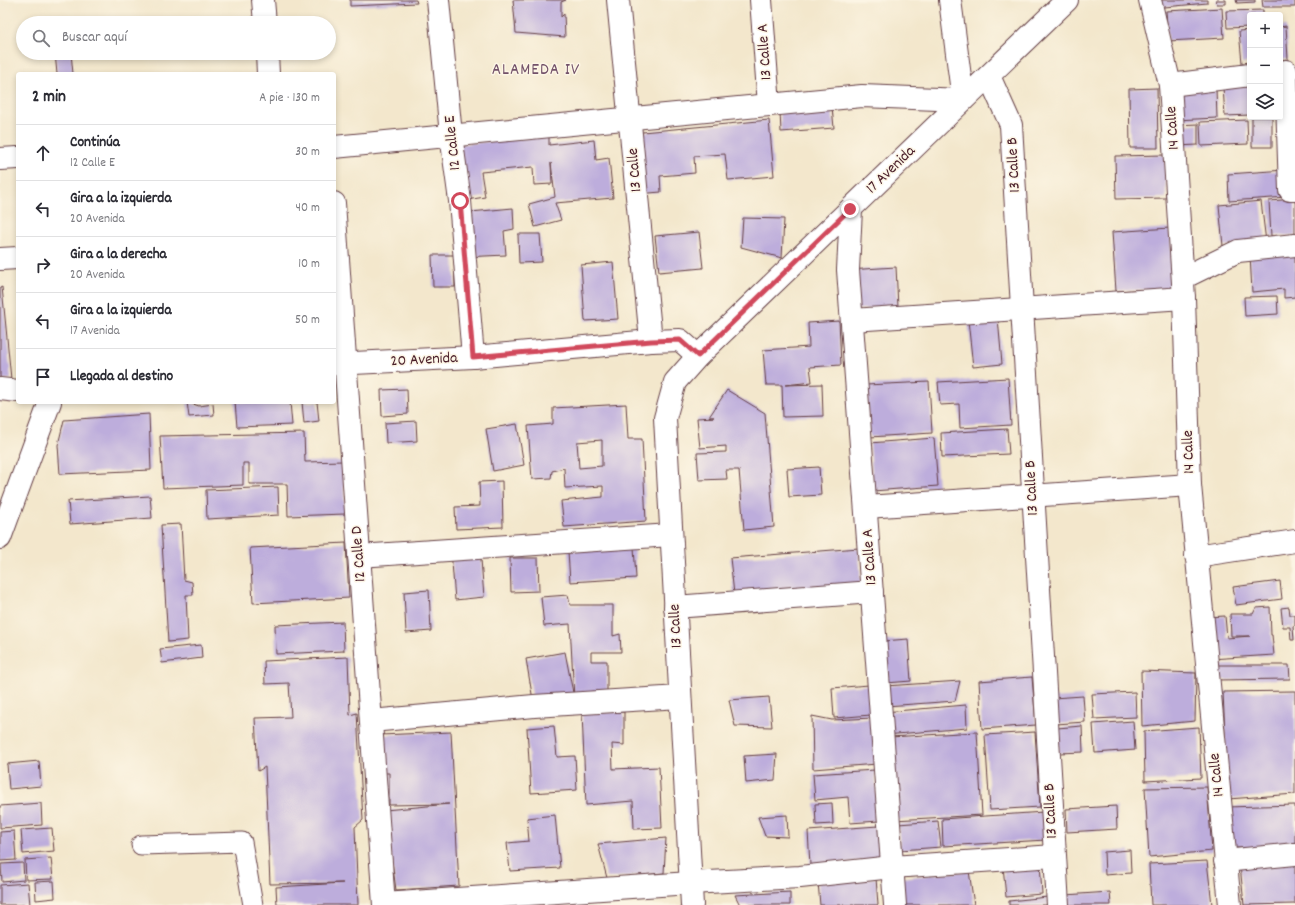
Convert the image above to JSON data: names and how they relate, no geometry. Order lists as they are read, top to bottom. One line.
{"streets":{"street":["13 Calle A","14 Calle","12 Calle E","13 Calle B","13 Calle","17 Avenida","20 Avenida","12 Calle D"]},"crossings":[["13 Calle A","17 Avenida"],["12 Calle E","20 Avenida"],["13 Calle B","17 Avenida"],["13 Calle","17 Avenida"],["13 Calle","20 Avenida"],["17 Avenida","20 Avenida"],["20 Avenida","12 Calle D"]],"districts":["ALAMEDA IV"],"page":{"map_buttons":["+","−"],"search":"Buscar aquí","heading":["2 min","A pie · 130 m"],"list":[["Continúa","12 Calle E","30 m"],["Gira a la izquierda","20 Avenida","40 m"],["Gira a la derecha","20 Avenida","10 m"],["Gira a la izquierda","17 Avenida","50 m"],"Llegada al destino"]}}
